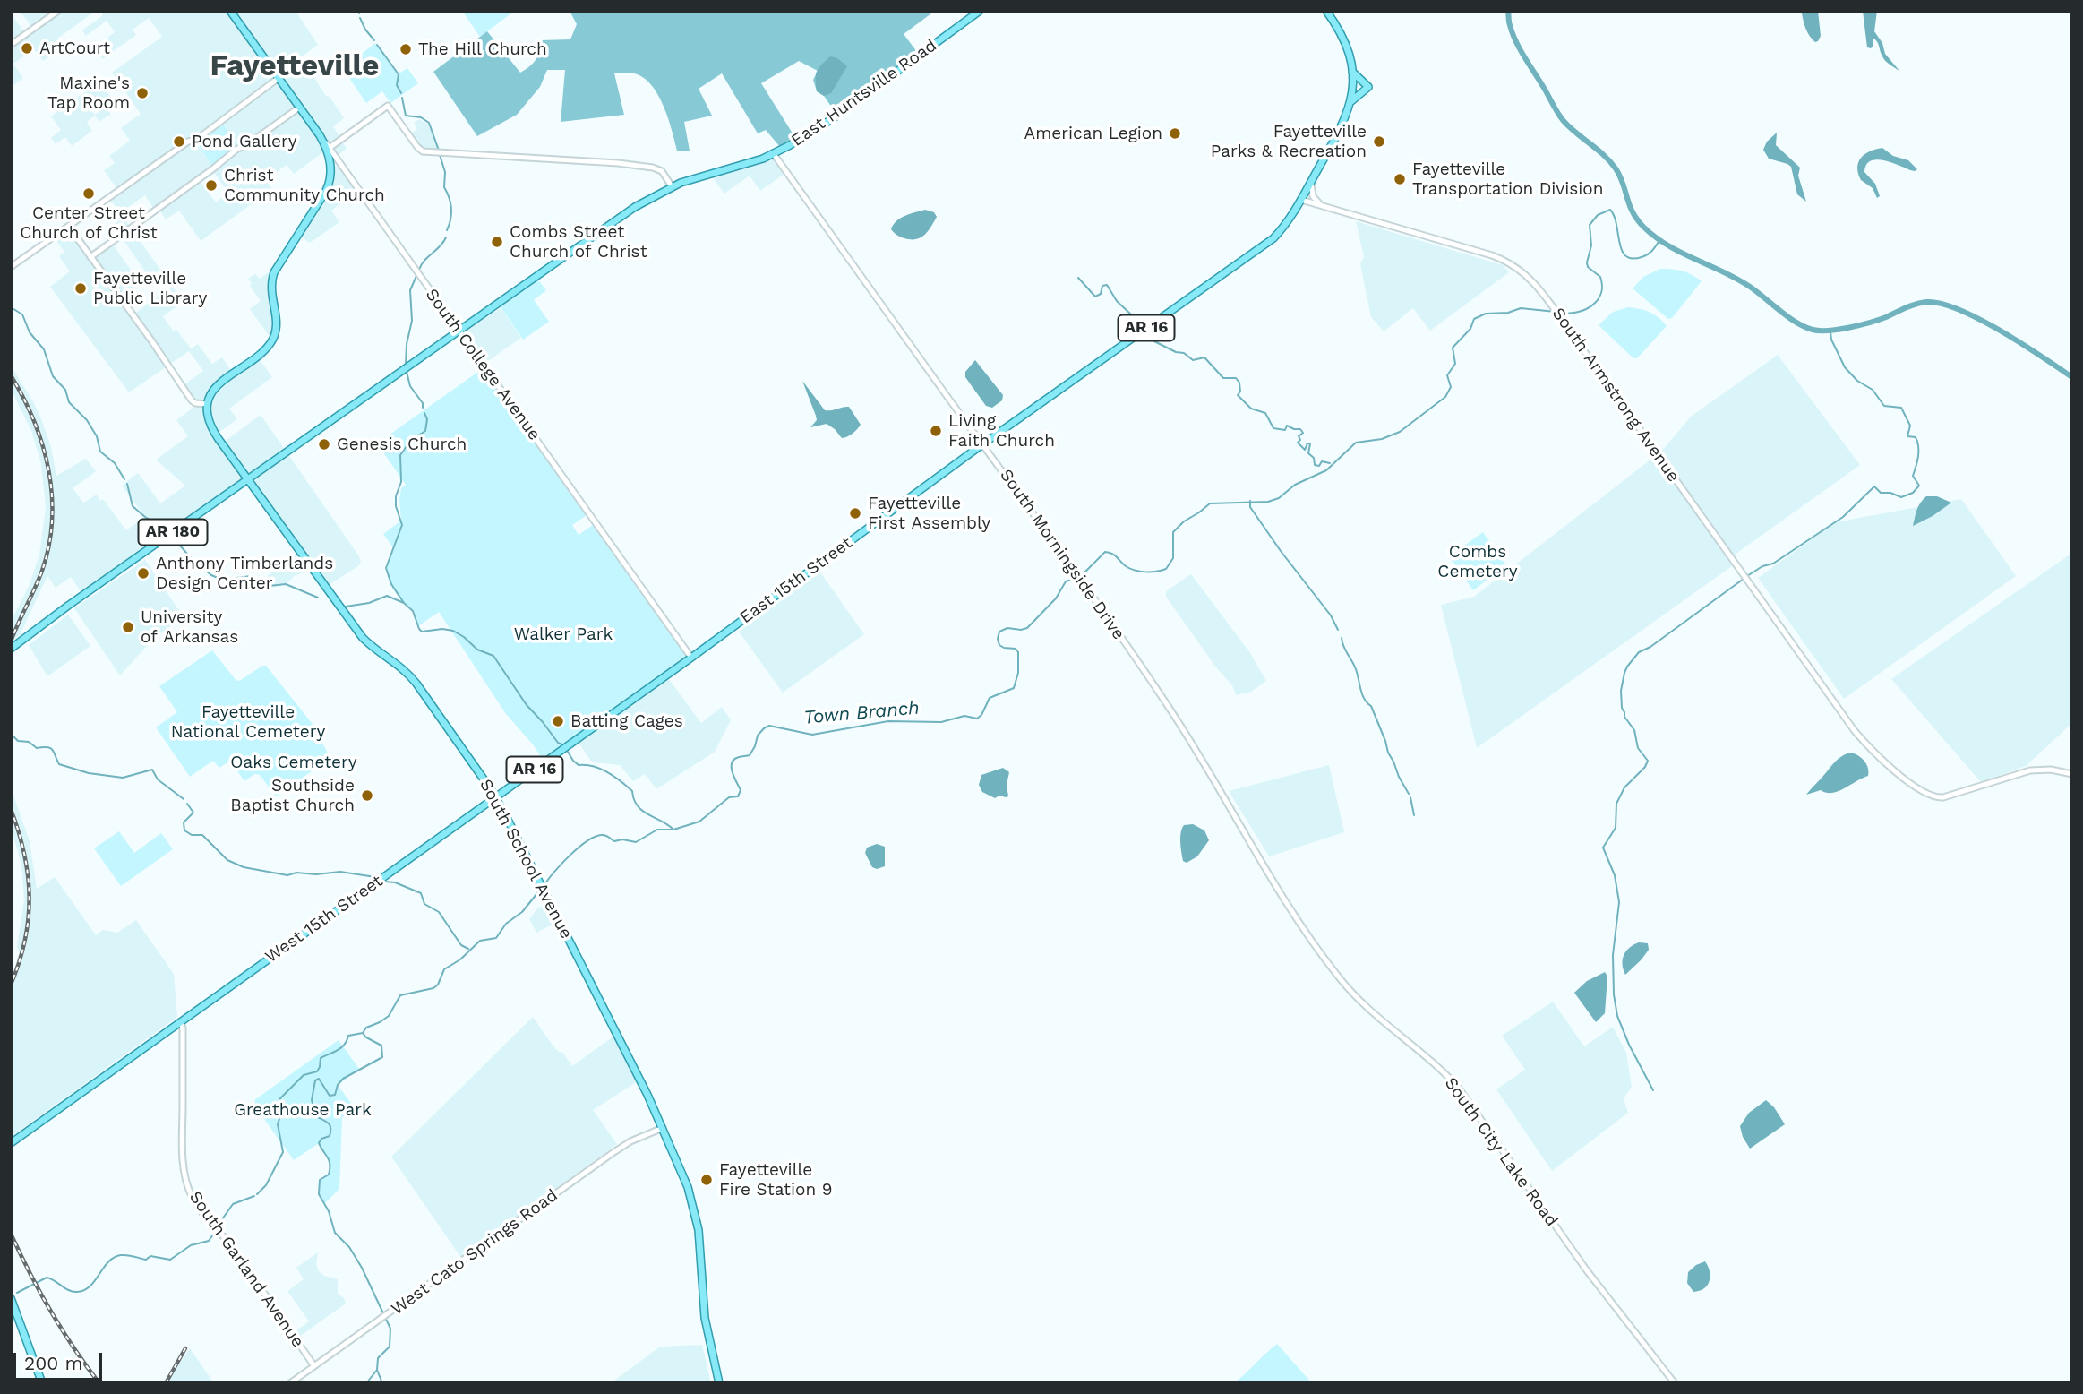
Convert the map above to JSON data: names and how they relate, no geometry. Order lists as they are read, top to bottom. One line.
{"streets":{"main road":["East Huntsville Road","AR 16","AR 180","East 15th Street","South School Avenue","West 15th Street"],"street":["South College Avenue","South Armstrong Avenue","South Morningside Drive","South City Lake Road","West Cato Springs Road","South Garland Avenue"]},"crossings":[["East Huntsville Road","South College Avenue"],["East Huntsville Road","AR 180"],["East Huntsville Road","South Morningside Drive"],["East Huntsville Road","South School Avenue"],["AR 16","East 15th Street"],["South College Avenue","East 15th Street"],["South Armstrong Avenue","East 15th Street"],["AR 180","South School Avenue"],["South Morningside Drive","East 15th Street"],["South Morningside Drive","South City Lake Road"],["East 15th Street","West 15th Street"],["South School Avenue","West 15th Street"],["South School Avenue","West Cato Springs Road"],["West 15th Street","South Garland Avenue"],["West Cato Springs Road","South Garland Avenue"]],"districts":["Fayetteville"],"water":["Town Branch"],"parks":["Combs Cemetery","Walker Park","Fayetteville National Cemetery","Oaks Cemetery","Greathouse Park"],"places":["ArtCourt","The Hill Church","Maxine's Tap Room","American Legion","Pond Gallery","Fayetteville Parks & Recreation","Fayetteville Transportation Division","Christ Community Church","Center Street Church of Christ","Combs Street Church of Christ","Fayetteville Public Library","Living Faith Church","Genesis Church","Fayetteville First Assembly","Anthony Timberlands Design Center","University of Arkansas","Batting Cages","Southside Baptist Church","Fayetteville Fire Station 9"],"scale_bar":"200 m"}
